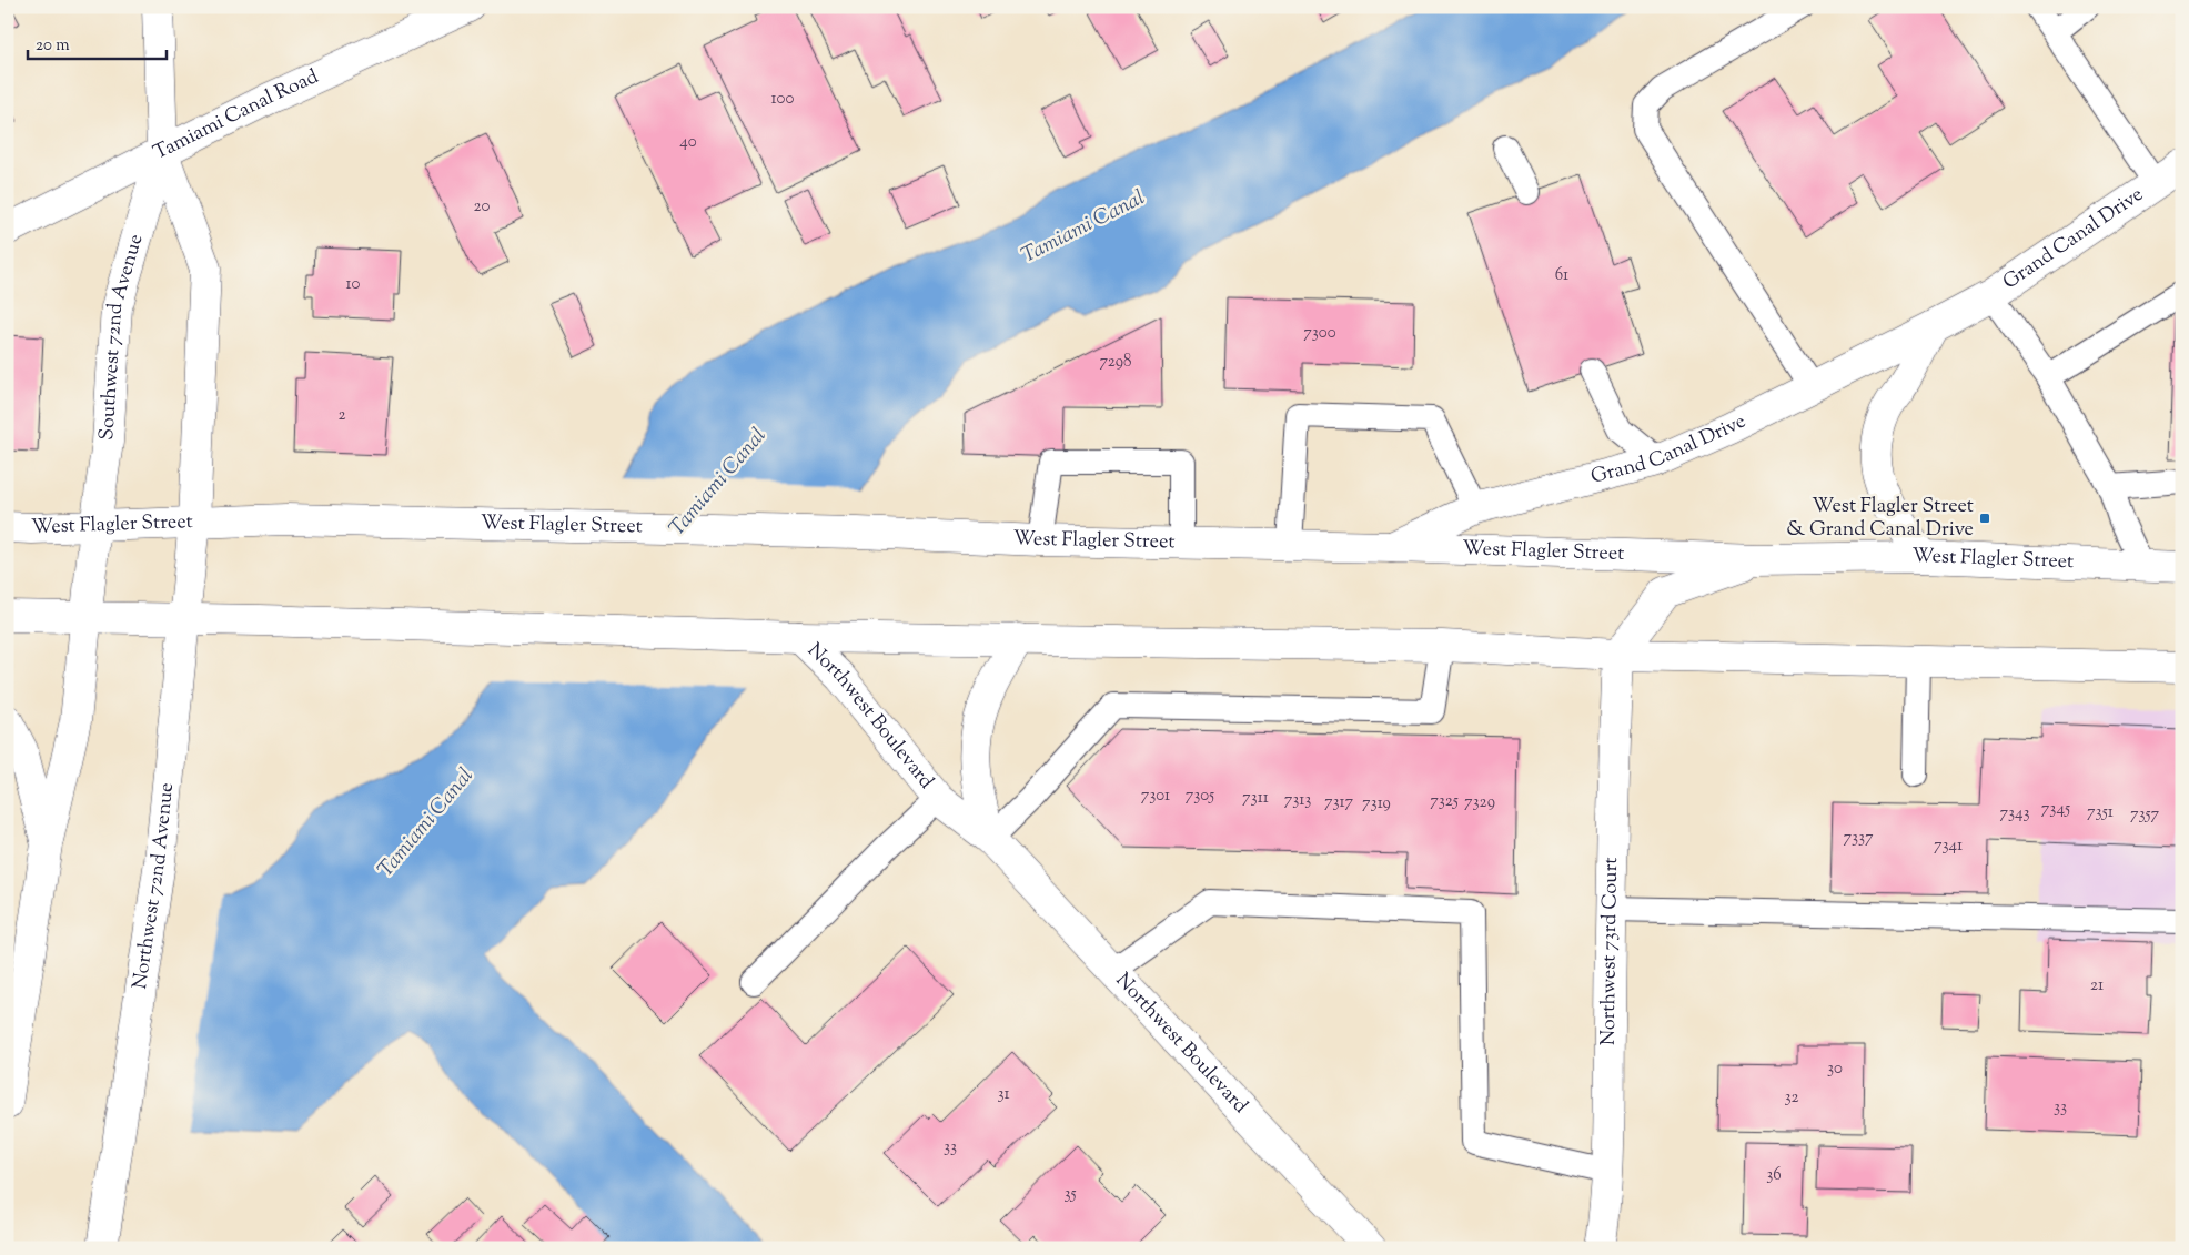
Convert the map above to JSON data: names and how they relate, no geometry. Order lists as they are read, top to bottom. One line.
{"streets":{"main road":["Tamiami Canal Road","Grand Canal Drive","Southwest 72nd Avenue","West Flagler Street","Northwest Boulevard","Northwest 72nd Avenue","Northwest 73rd Court"]},"crossings":[["Tamiami Canal Road","Southwest 72nd Avenue"],["Grand Canal Drive","West Flagler Street"],["Southwest 72nd Avenue","West Flagler Street"],["Southwest 72nd Avenue","Northwest 72nd Avenue"],["West Flagler Street","Northwest 72nd Avenue"]],"water":["Tamiami Canal"],"places":{"transit":["West Flagler Street & Grand Canal Drive"]},"house_numbers":["100","40","20","61","10","7300","7298","2","7301","7305","7311","7313","7325","7317","7329","7319","7345","7351","7343","7357","7337","7341","21","30","31","32","33","33","36","35"],"scale_bar":"20 m"}
